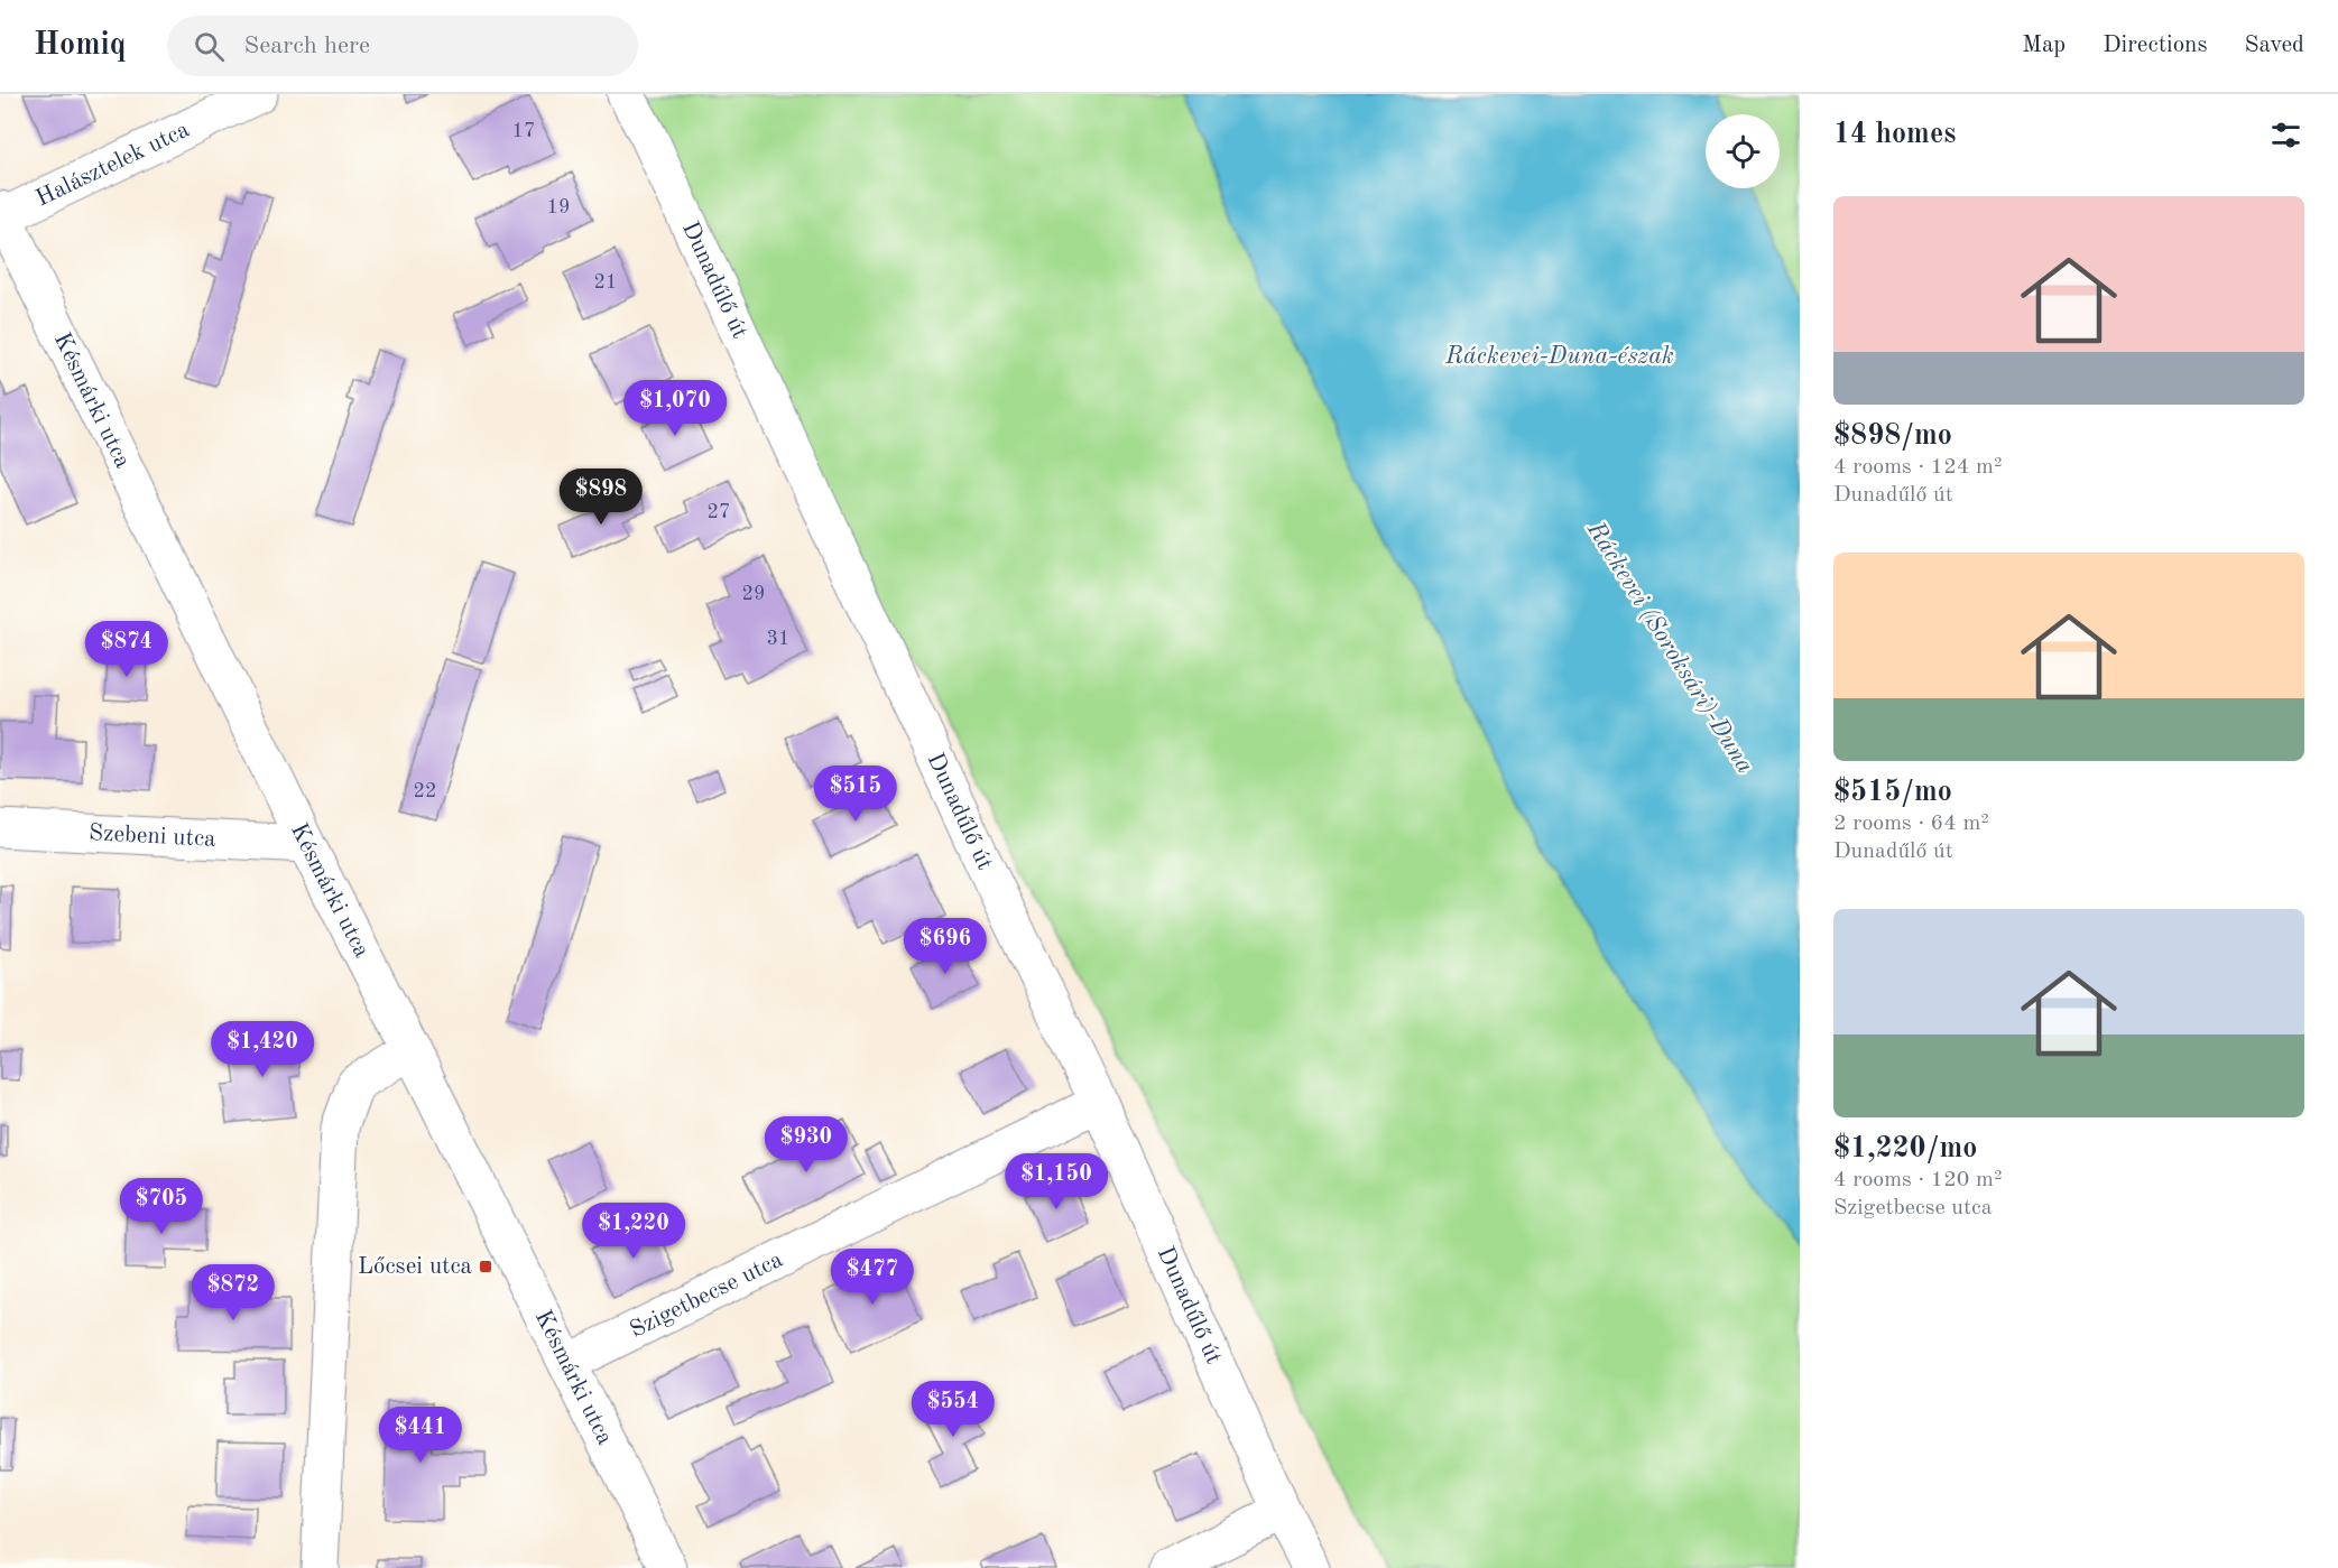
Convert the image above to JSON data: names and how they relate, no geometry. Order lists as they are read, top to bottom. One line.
{"streets":{"street":["Halásztelek utca","Dunadűlő út","Késmárki utca","Szebeni utca","Szigetbecse utca"]},"crossings":[["Halásztelek utca","Késmárki utca"],["Dunadűlő út","Szigetbecse utca"],["Késmárki utca","Szebeni utca"],["Késmárki utca","Szigetbecse utca"]],"water":["Ráckevei-Duna-észak","Ráckevei (Soroksári)-Duna"],"places":{"transit":["Lőcsei utca"]},"house_numbers":["17","19","21","27","29","31","22"],"page":{"header":"Homiq","search":"Search here","nav":["Map","Directions","Saved"],"heading":"14 homes","list":[{"name":"$898/mo","note":"4 rooms · 124 m² · Dunadűlő út"},{"name":"$515/mo","note":"2 rooms · 64 m² · Dunadűlő út"},{"name":"$1,220/mo","note":"4 rooms · 120 m² · Szigetbecse utca"}],"price":["$1,070","$898","$874","$515","$696","$1,420","$930","$1,150","$705","$1,220","$477","$872","$554","$441"]}}
